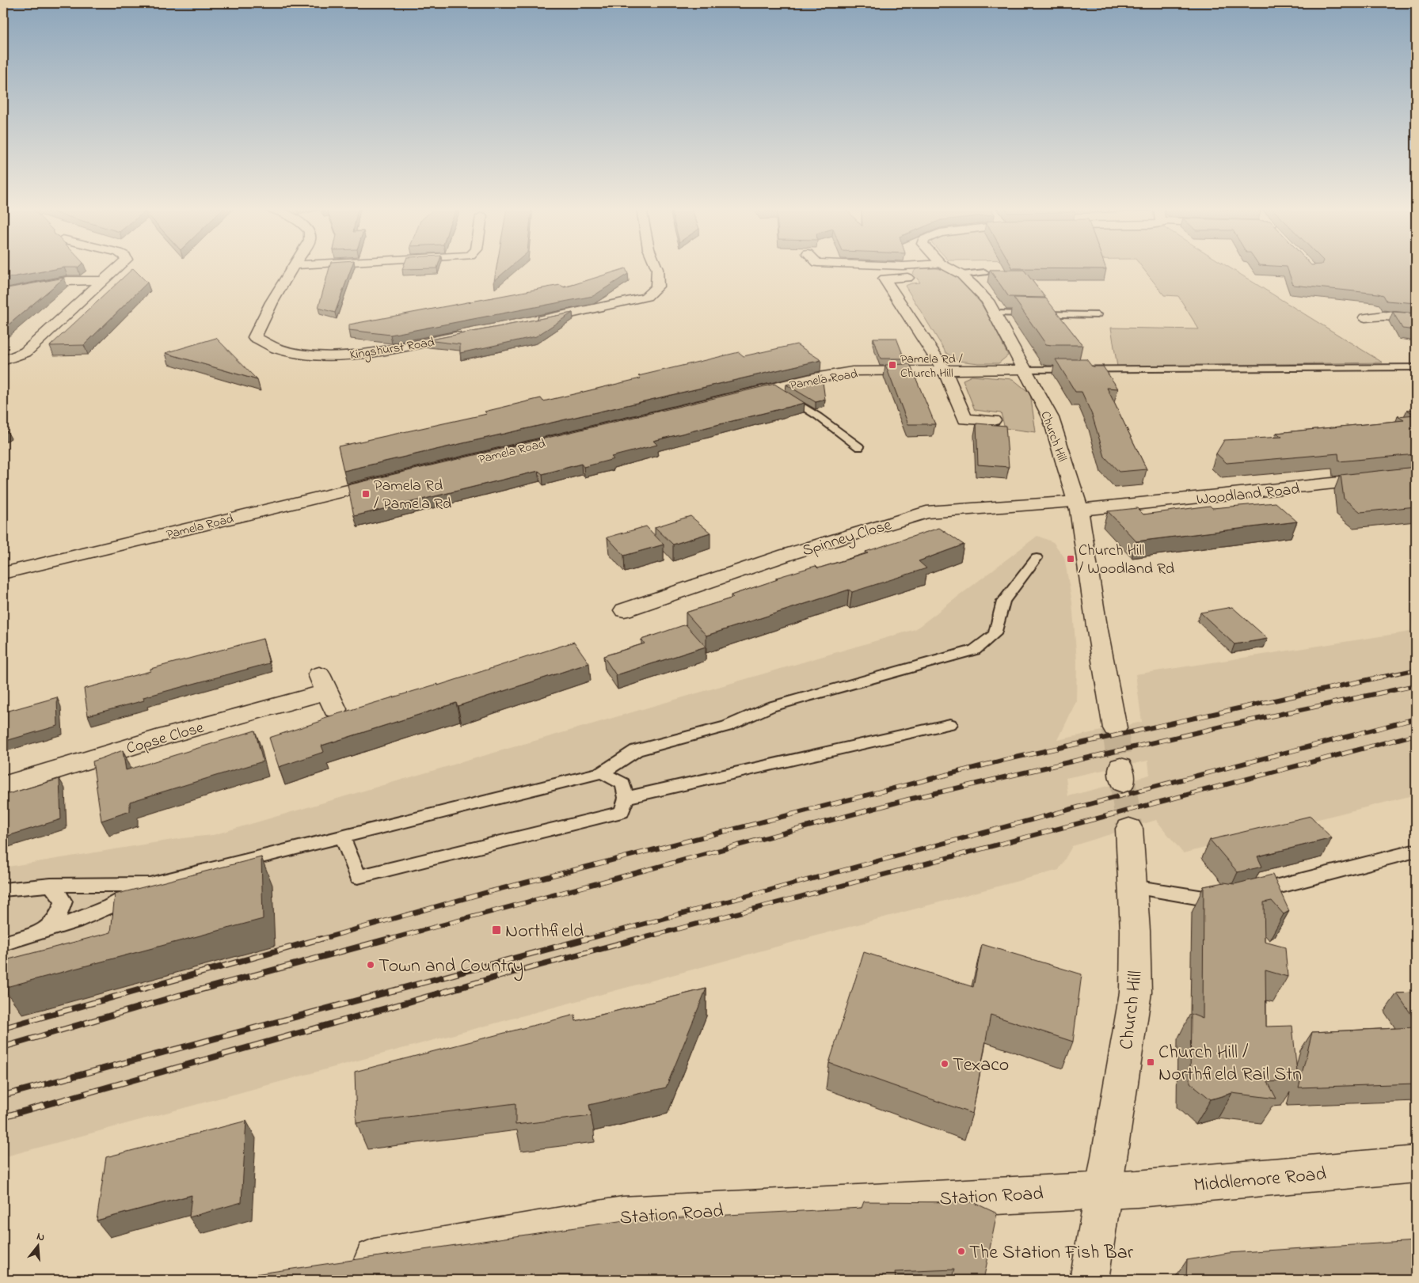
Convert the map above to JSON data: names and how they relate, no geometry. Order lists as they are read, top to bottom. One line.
{"streets":{"street":["Kingshurst Road","Pamela Road","Church Hill","Woodland Road","Spinney Close","Copse Close","Middlemore Road","Station Road"]},"crossings":[["Pamela Road","Church Hill"],["Church Hill","Woodland Road"],["Church Hill","Spinney Close"],["Church Hill","Middlemore Road"],["Church Hill","Station Road"],["Woodland Road","Spinney Close"],["Middlemore Road","Station Road"]],"places":{"transit":["Pamela Rd / Church Hill","Pamela Rd / Pamela Rd","Church Hill / Woodland Rd","Northfield","Church Hill / Northfield Rail Stn"],"other":["Town and Country","Texaco","The Station Fish Bar"]},"north":"top"}
